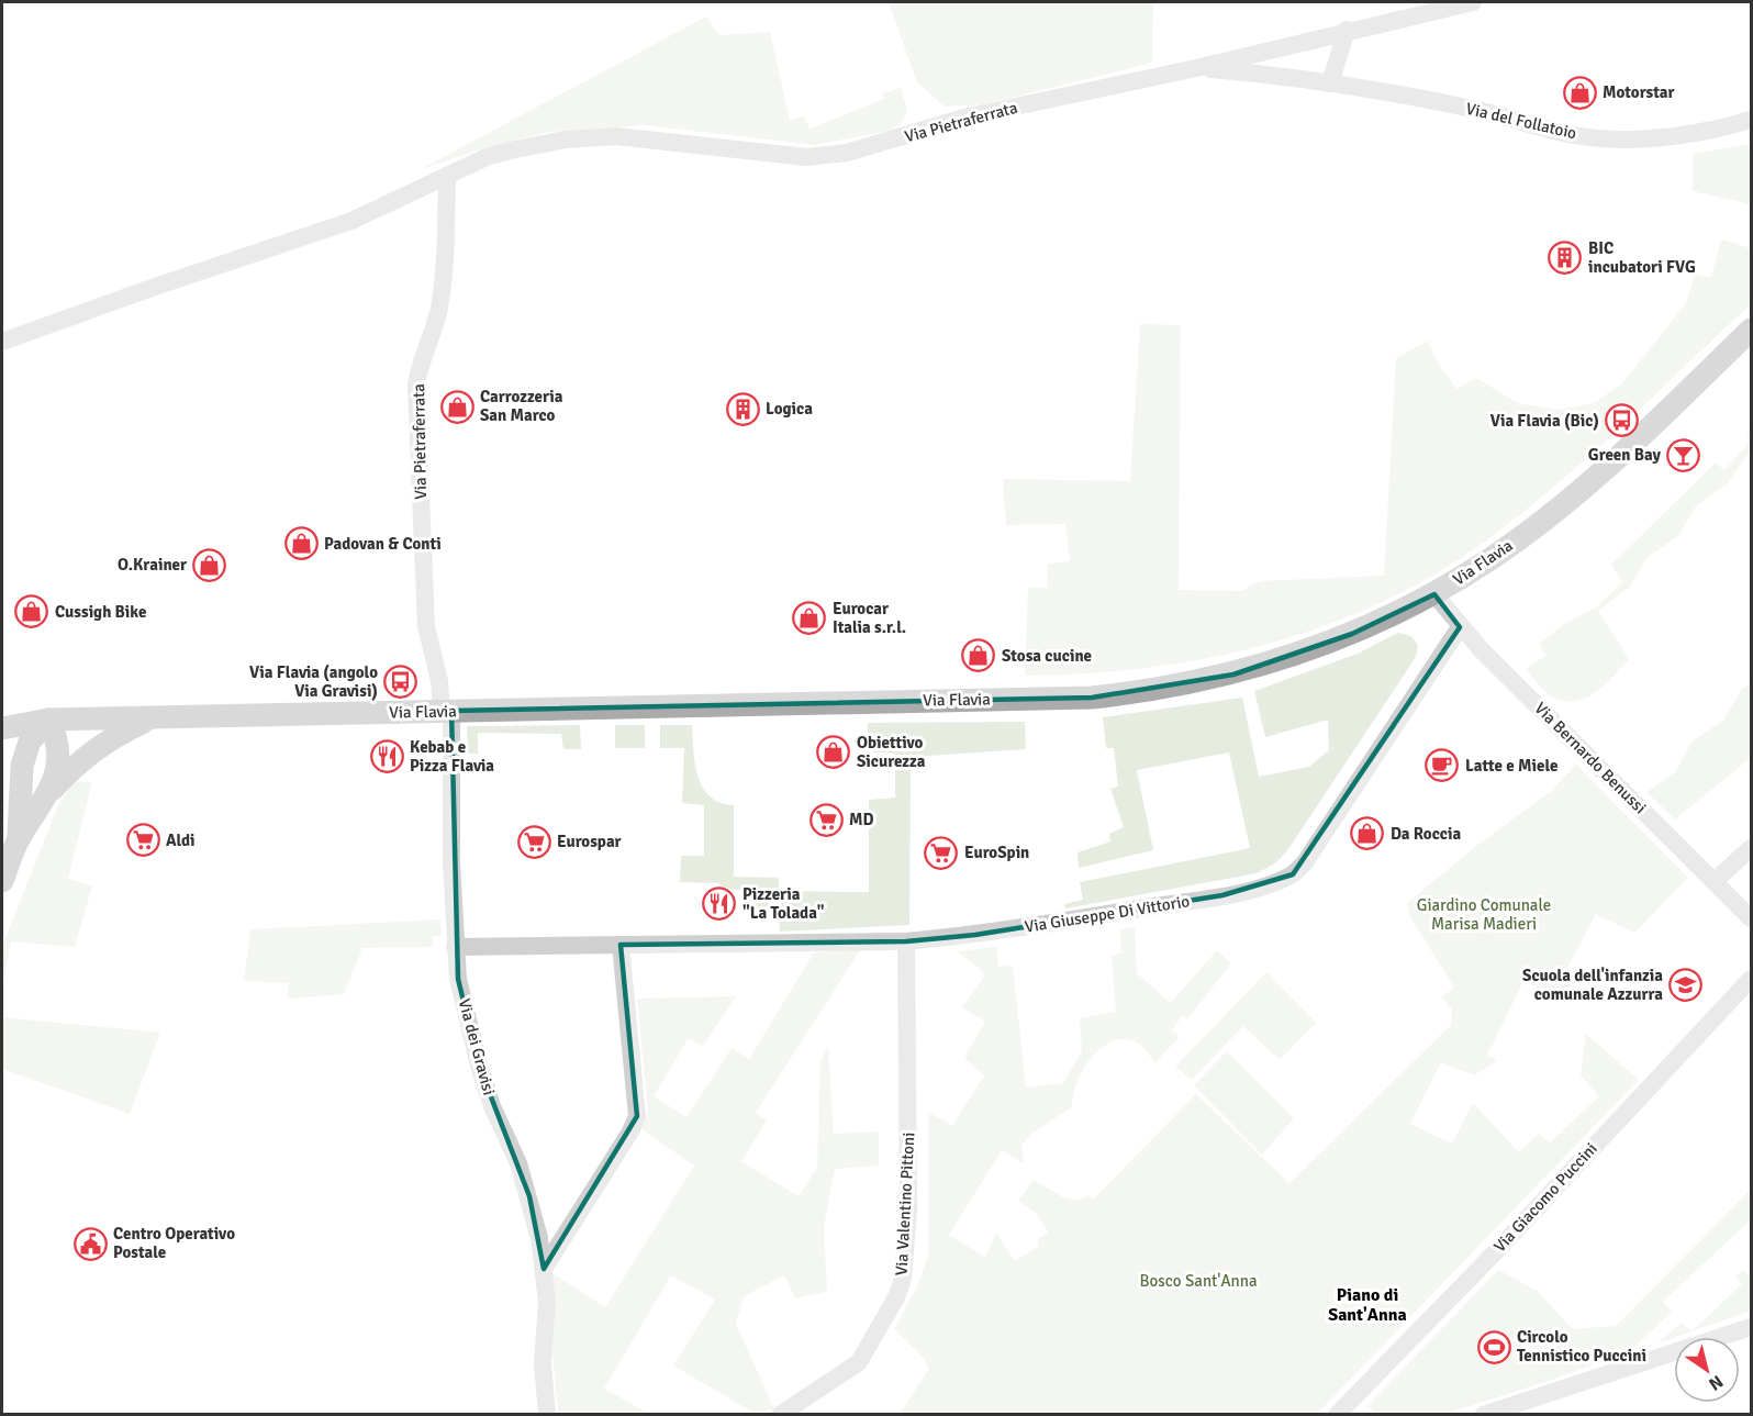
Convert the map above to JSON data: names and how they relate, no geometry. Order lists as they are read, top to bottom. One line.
{"streets":{"main road":["Via Flavia"],"street":["Via del Follatoio","Via Pietraferrata","Via Bernardo Benussi","Via Giuseppe Di Vittorio","Via dei Gravisi","Via Giacomo Puccini","Via Valentino Pittoni"]},"crossings":[["Via del Follatoio","Via Pietraferrata"],["Via Pietraferrata","Via Flavia"],["Via Pietraferrata","Via dei Gravisi"],["Via Flavia","Via Bernardo Benussi"],["Via Flavia","Via dei Gravisi"],["Via Bernardo Benussi","Via Giuseppe Di Vittorio"],["Via Giuseppe Di Vittorio","Via dei Gravisi"],["Via Giuseppe Di Vittorio","Via Valentino Pittoni"]],"districts":["Piano di Sant'Anna"],"parks":["Giardino Comunale Marisa Madieri","Bosco Sant'Anna"],"places":{"shop":["Motorstar","Carrozzeria San Marco","Padovan & Conti","O.Krainer","Cussigh Bike","Eurocar Italia s.r.l.","Stosa cucine","Obiettivo Sicurezza","Da Roccia"],"building":["BIC incubatori FVG","Logica"],"bus stop":["Via Flavia (Bic)","Via Flavia (angolo Via Gravisi)"],"bar":["Green Bay"],"restaurant":["Kebab e Pizza Flavia","Pizzeria \"La Tolada\""],"cafe":["Latte e Miele"],"supermarket":["MD","Aldi","Eurospar","EuroSpin"],"school or university":["Scuola dell'infanzia comunale Azzurra"],"public building":["Centro Operativo Postale"],"sports":["Circolo Tennistico Puccini"]},"north":"bottom right"}
